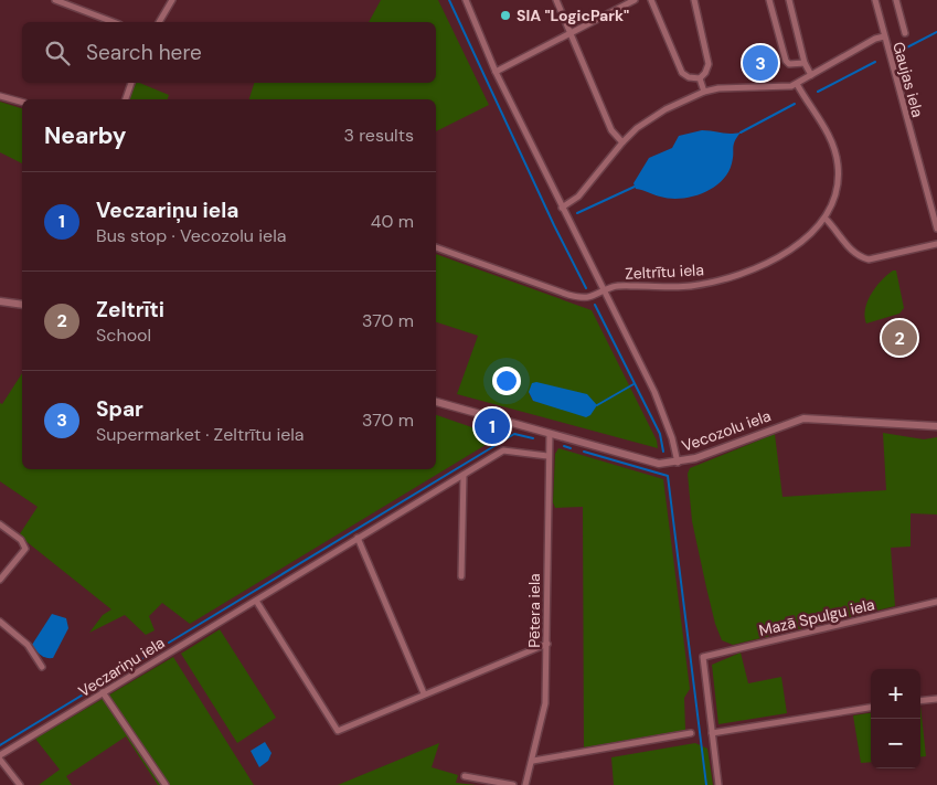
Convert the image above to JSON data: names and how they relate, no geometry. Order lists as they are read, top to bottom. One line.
{"streets":{"street":["Gaujas iela","Zeltrītu iela","Vecozolu iela","Pētera iela","Mazā Spulgu iela","Veczariņu iela"]},"crossings":[["Zeltrītu iela","Vecozolu iela"],["Vecozolu iela","Pētera iela"],["Pētera iela","Veczariņu iela"]],"places":["SIA \"LogicPark\""],"page":{"search":"Search here","pins":["3","2","1"],"heading":["Nearby","3 results"],"list":[{"mark":"1","name":"Veczariņu iela","note":"Bus stop · Vecozolu iela","value":"40 m"},{"mark":"2","name":"Zeltrīti","note":"School","value":"370 m"},{"mark":"3","name":"Spar","note":"Supermarket · Zeltrītu iela","value":"370 m"}],"map_buttons":["+","−"]}}
